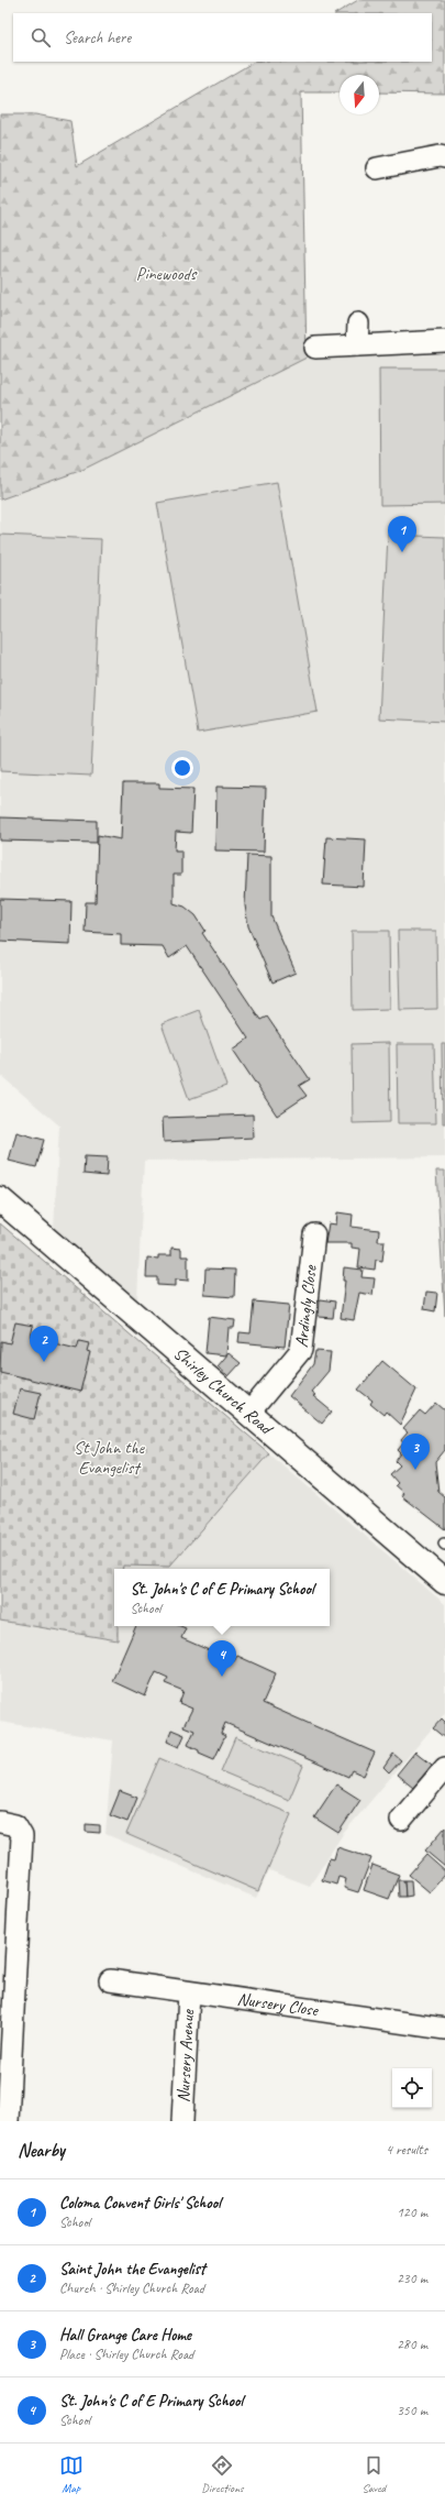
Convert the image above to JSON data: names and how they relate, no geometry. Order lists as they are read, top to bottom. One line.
{"streets":{"street":["Ardingly Close","Shirley Church Road","Nursery Close","Nursery Avenue"]},"crossings":[["Ardingly Close","Shirley Church Road"],["Nursery Close","Nursery Avenue"]],"parks":["Pinewoods","St John the Evangelist"],"north":"bottom","page":{"search":"Search here","pins":["1","2","3","4"],"popup":["St. John's C of E Primary School","School"],"heading":["Nearby","4 results"],"list":[{"mark":"1","name":"Coloma Convent Girls' School","note":"School","value":"120 m"},{"mark":"2","name":"Saint John the Evangelist","note":"Church · Shirley Church Road","value":"230 m"},{"mark":"3","name":"Hall Grange Care Home","note":"Place · Shirley Church Road","value":"280 m"},{"mark":"4","name":"St. John's C of E Primary School","note":"School","value":"350 m"}],"nav":["Map","Directions","Saved"]}}
